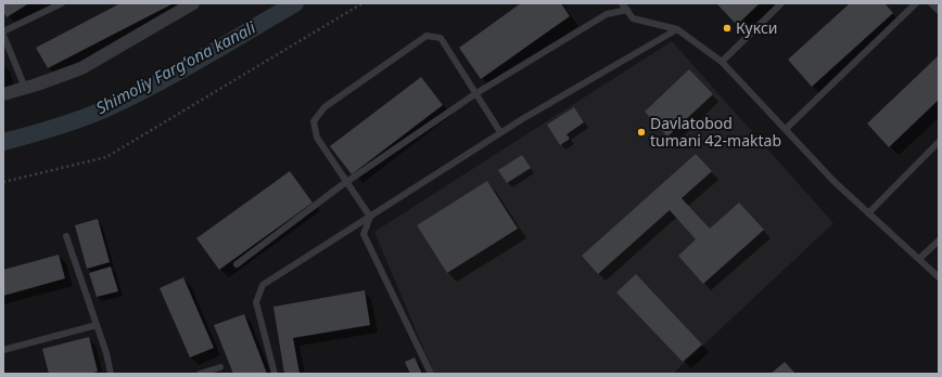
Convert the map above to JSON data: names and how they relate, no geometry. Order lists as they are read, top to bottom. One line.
{"water":["Shimoliy Fargʻona kanali"],"places":["Кукси","Davlatobod tumani 42-maktab"]}
